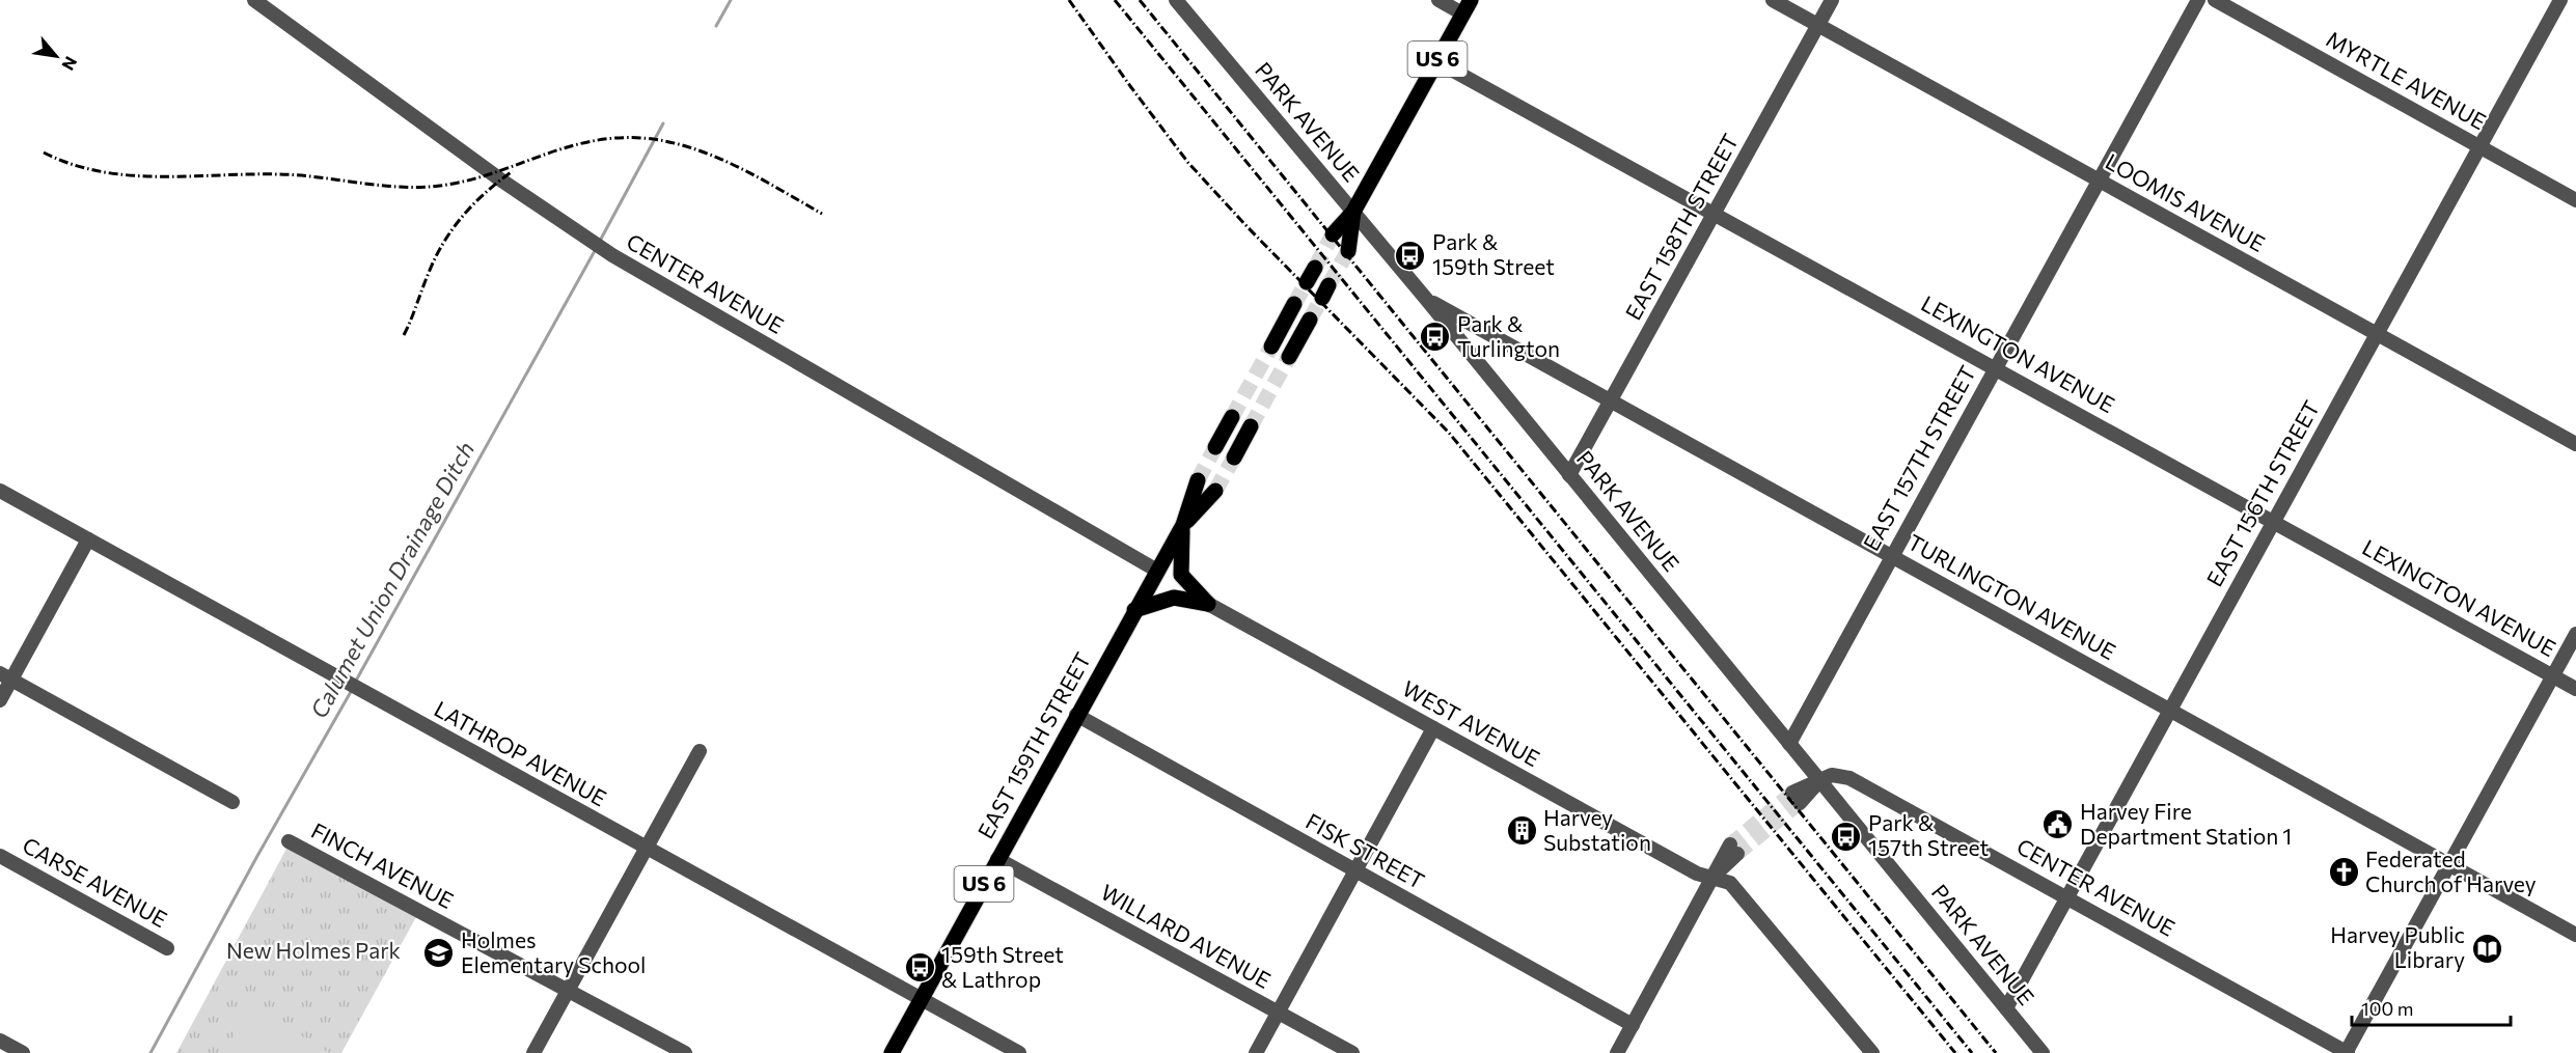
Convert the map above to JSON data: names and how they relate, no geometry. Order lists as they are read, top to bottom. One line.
{"streets":{"main road":["US 6","EAST 159TH STREET"],"street":["MYRTLE AVENUE","PARK AVENUE","LOOMIS AVENUE","EAST 158TH STREET","CENTER AVENUE","LEXINGTON AVENUE","EAST 157TH STREET","EAST 156TH STREET","TURLINGTON AVENUE","WEST AVENUE","LATHROP AVENUE","FISK STREET","FINCH AVENUE","CARSE AVENUE","WILLARD AVENUE"]},"crossings":[["US 6","PARK AVENUE"],["US 6","LEXINGTON AVENUE"],["MYRTLE AVENUE","EAST 156TH STREET"],["PARK AVENUE","EAST 158TH STREET"],["PARK AVENUE","CENTER AVENUE"],["PARK AVENUE","EAST 157TH STREET"],["PARK AVENUE","EAST 156TH STREET"],["PARK AVENUE","TURLINGTON AVENUE"],["LOOMIS AVENUE","EAST 158TH STREET"],["LOOMIS AVENUE","EAST 157TH STREET"],["LOOMIS AVENUE","EAST 156TH STREET"],["EAST 158TH STREET","LEXINGTON AVENUE"],["EAST 158TH STREET","TURLINGTON AVENUE"],["CENTER AVENUE","EAST 156TH STREET"],["CENTER AVENUE","EAST 159TH STREET"],["LEXINGTON AVENUE","EAST 157TH STREET"],["LEXINGTON AVENUE","EAST 156TH STREET"],["EAST 157TH STREET","TURLINGTON AVENUE"],["EAST 156TH STREET","TURLINGTON AVENUE"],["EAST 159TH STREET","LATHROP AVENUE"],["EAST 159TH STREET","FISK STREET"],["EAST 159TH STREET","WILLARD AVENUE"]],"water":["Calumet Union Drainage Ditch"],"parks":["New Holmes Park"],"places":{"bus stop":["Park & 159th Street","Park & Turlington","Park & 157th Street","159th Street & Lathrop"],"public building":["Harvey Fire Department Station 1"],"building":["Harvey Substation"],"church":["Federated Church of Harvey"],"library":["Harvey Public Library"],"school or university":["Holmes Elementary School"]},"scale_bar":"100 m","north":"bottom right"}
